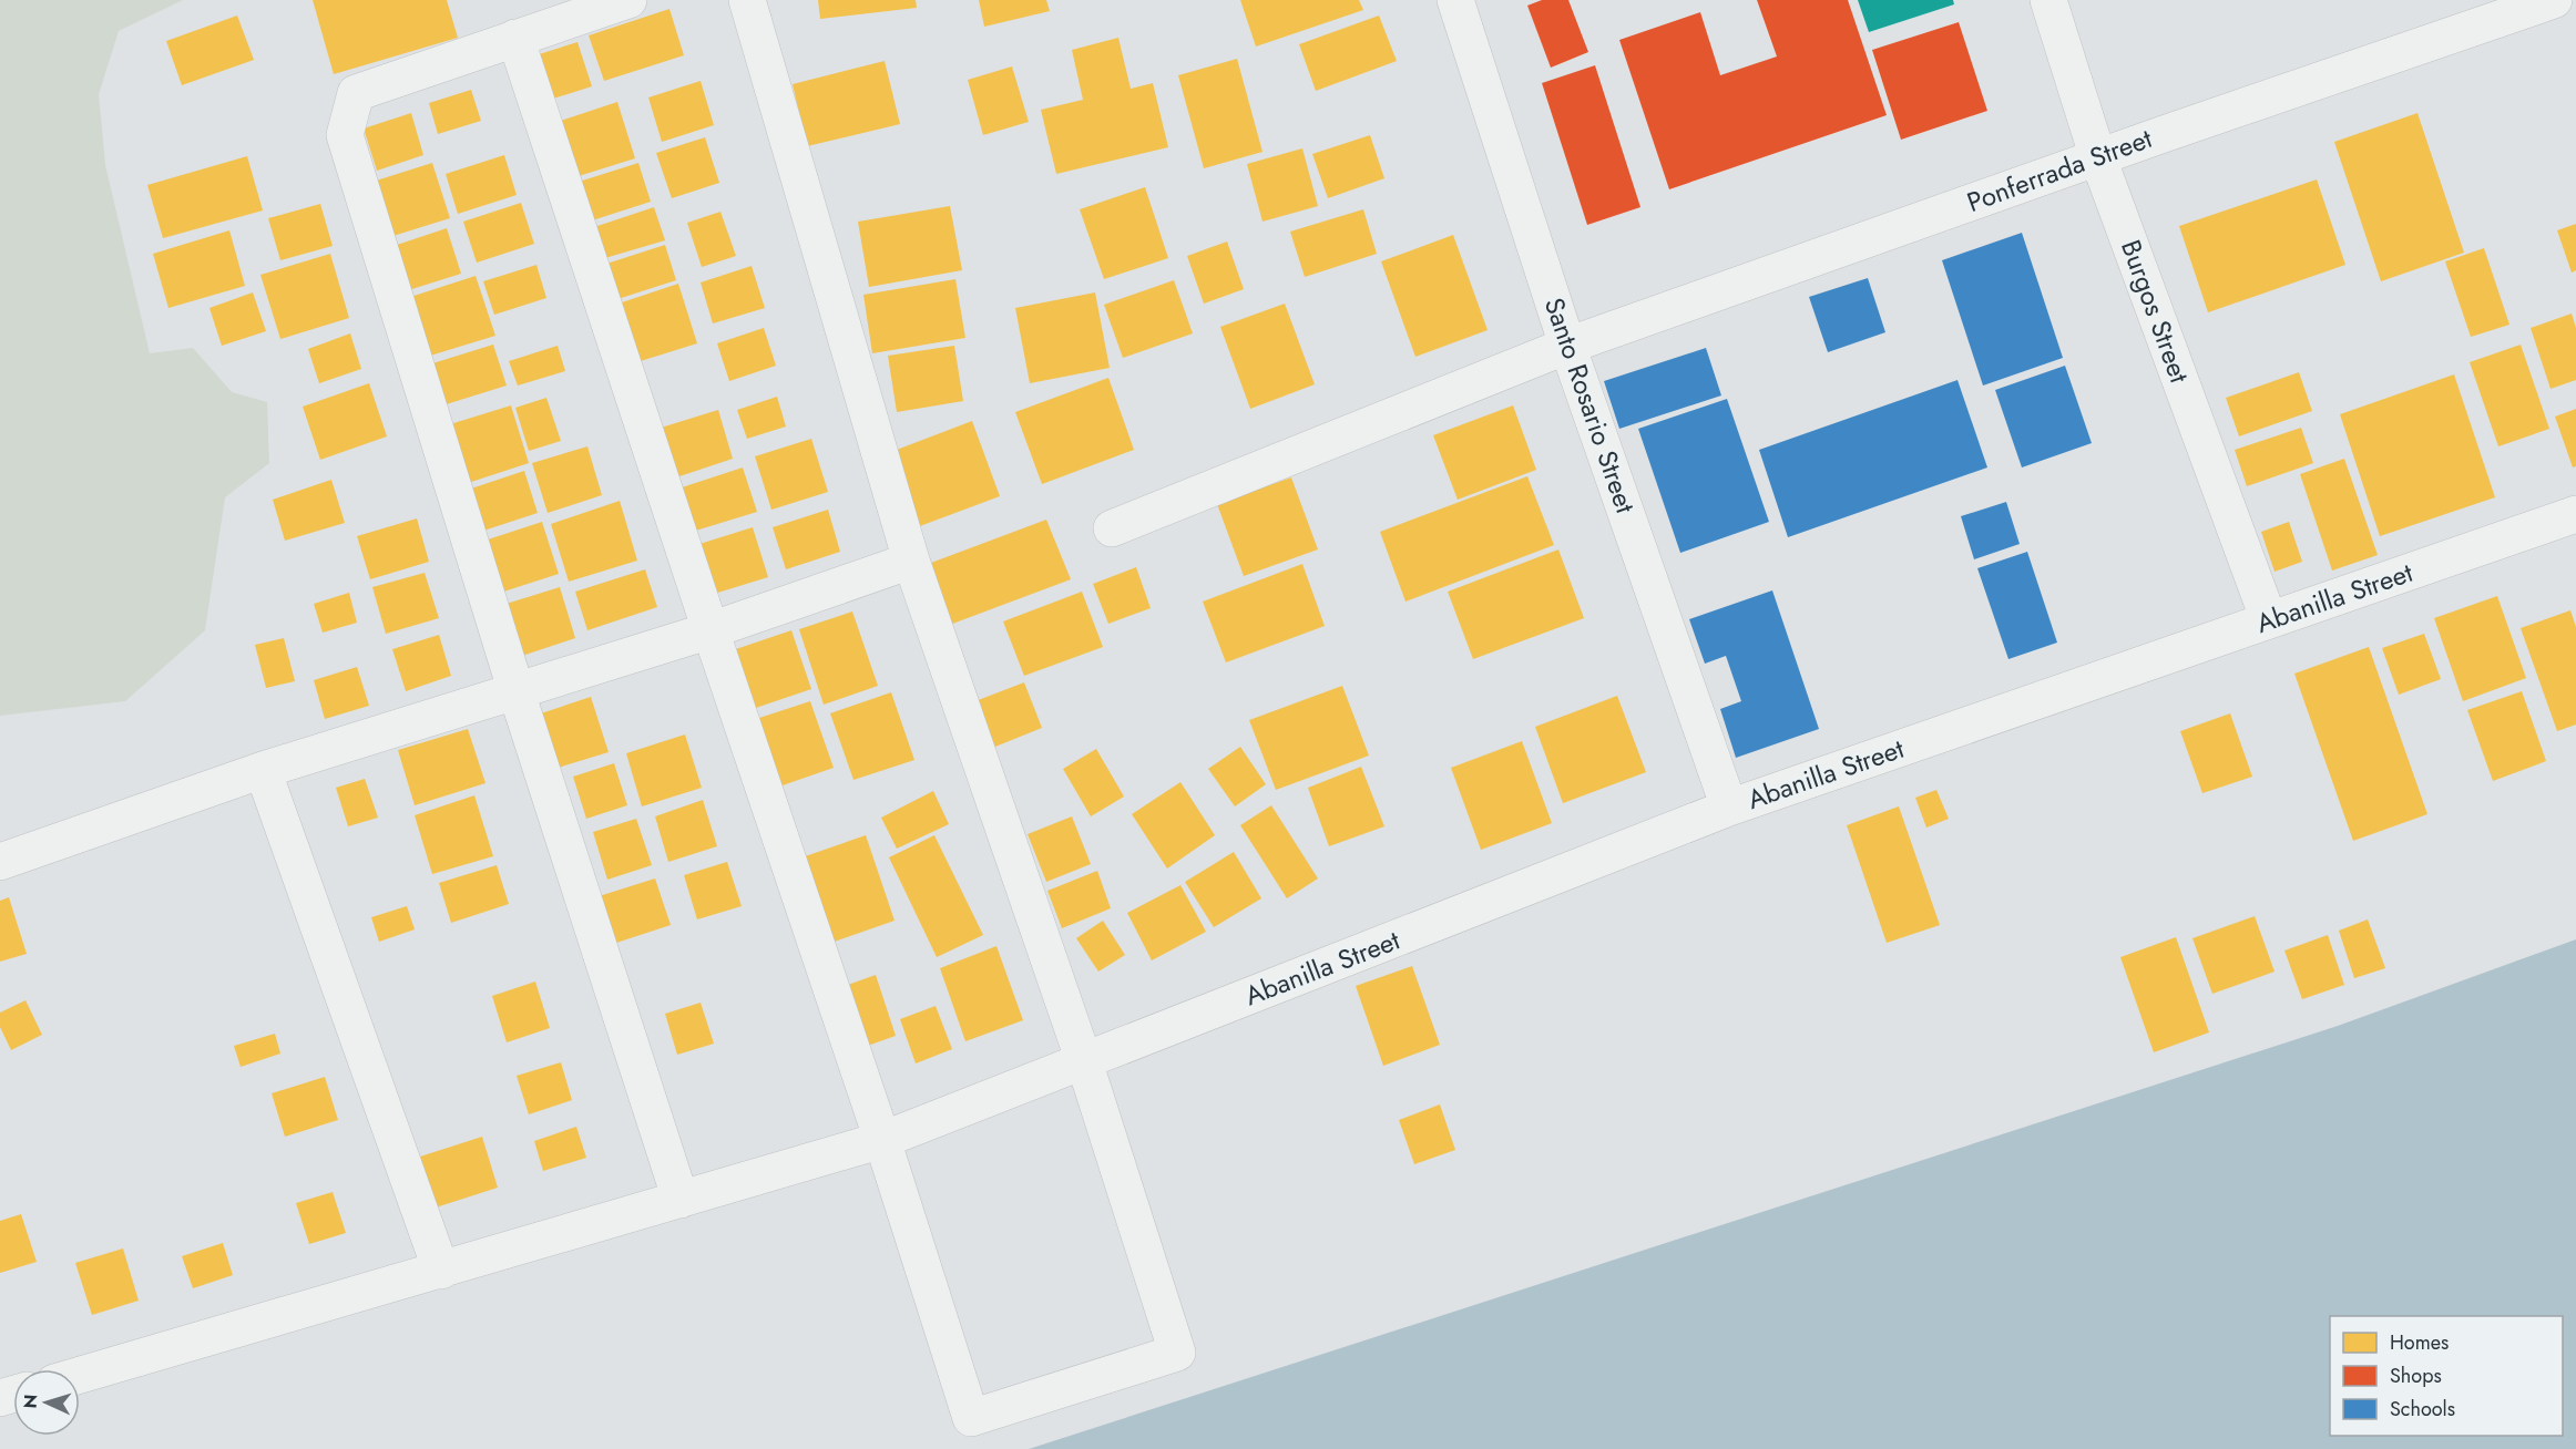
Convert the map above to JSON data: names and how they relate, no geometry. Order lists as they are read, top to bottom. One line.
{"streets":{"street":["Ponferrada Street","Burgos Street","Santo Rosario Street","Abanilla Street"]},"crossings":[["Ponferrada Street","Burgos Street"],["Ponferrada Street","Santo Rosario Street"],["Burgos Street","Abanilla Street"],["Santo Rosario Street","Abanilla Street"]],"legend":["Homes","Shops","Schools"],"north":"left"}
